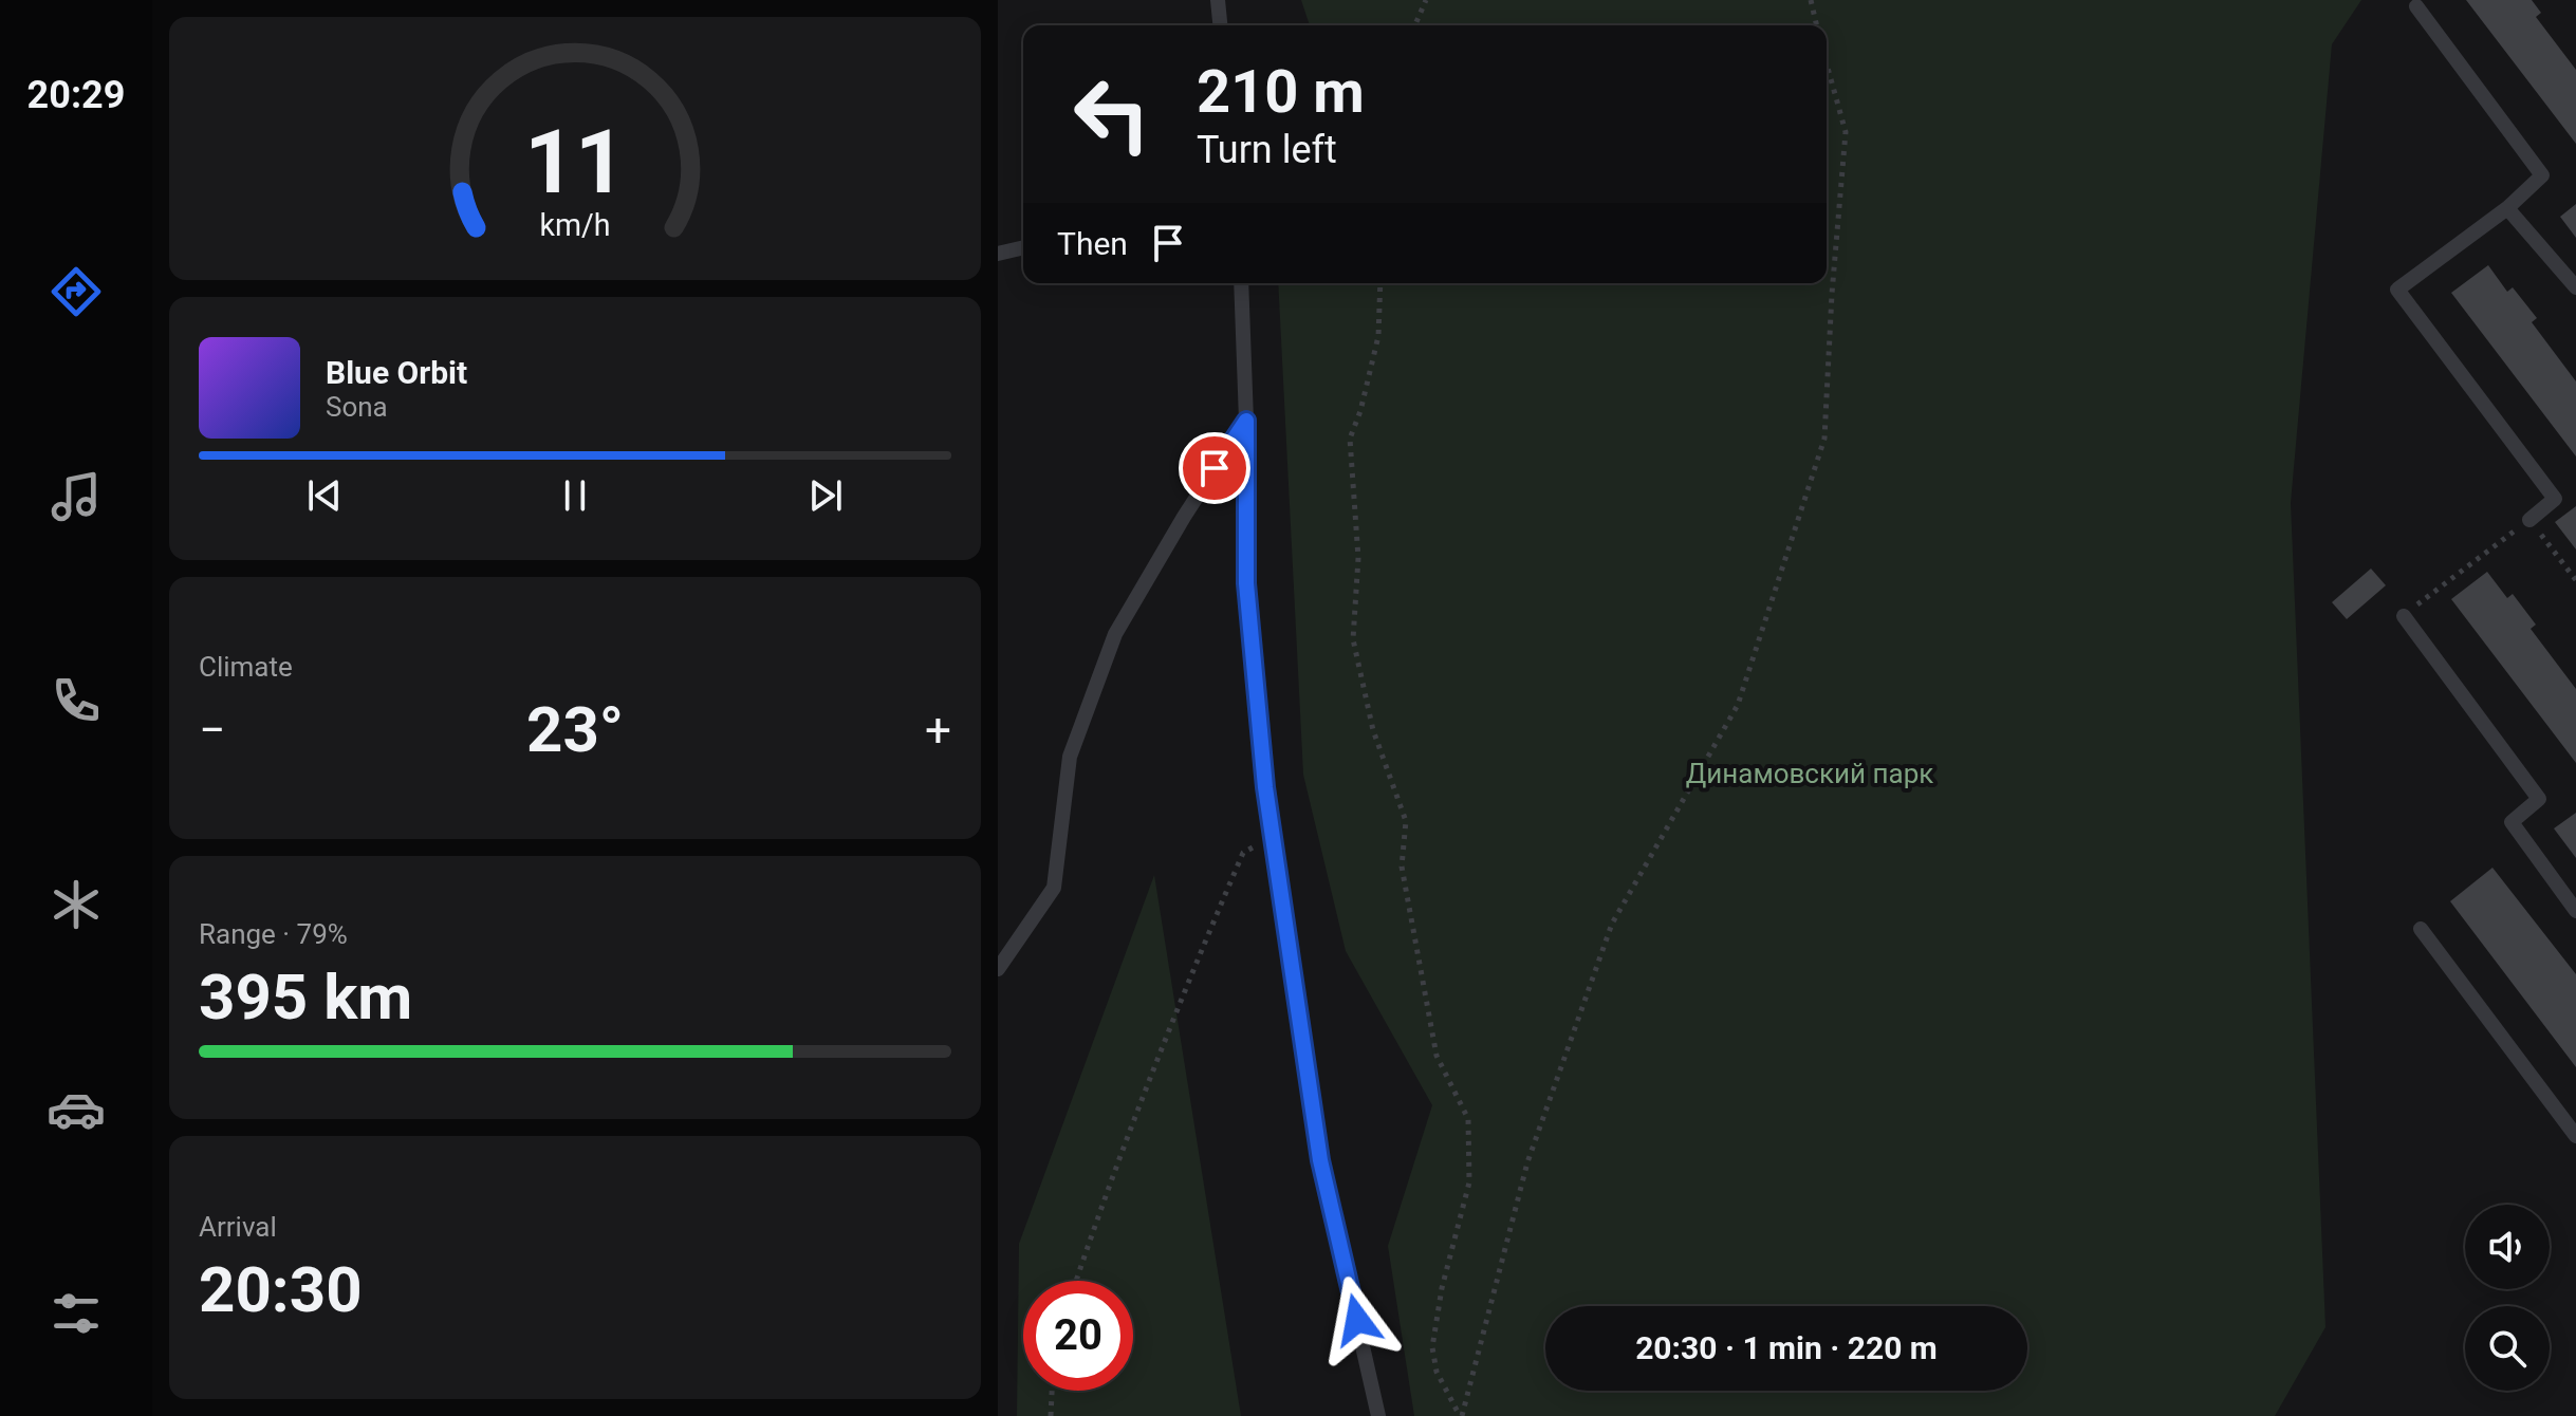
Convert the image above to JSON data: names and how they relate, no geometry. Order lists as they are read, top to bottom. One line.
{"parks":["Динамовский парк"],"page":{"tabs":"20:29","turn":["210 m","Turn left"],"then":"Then","song":["Blue Orbit","Sona"],"tile":["Climate",["Range · 79%","395 km"],["Arrival","20:30"]],"heat":["−","23°","+"],"limit":"20","trip":"20:30 · 1 min · 220 m","gauge":["11","km/h"]}}
